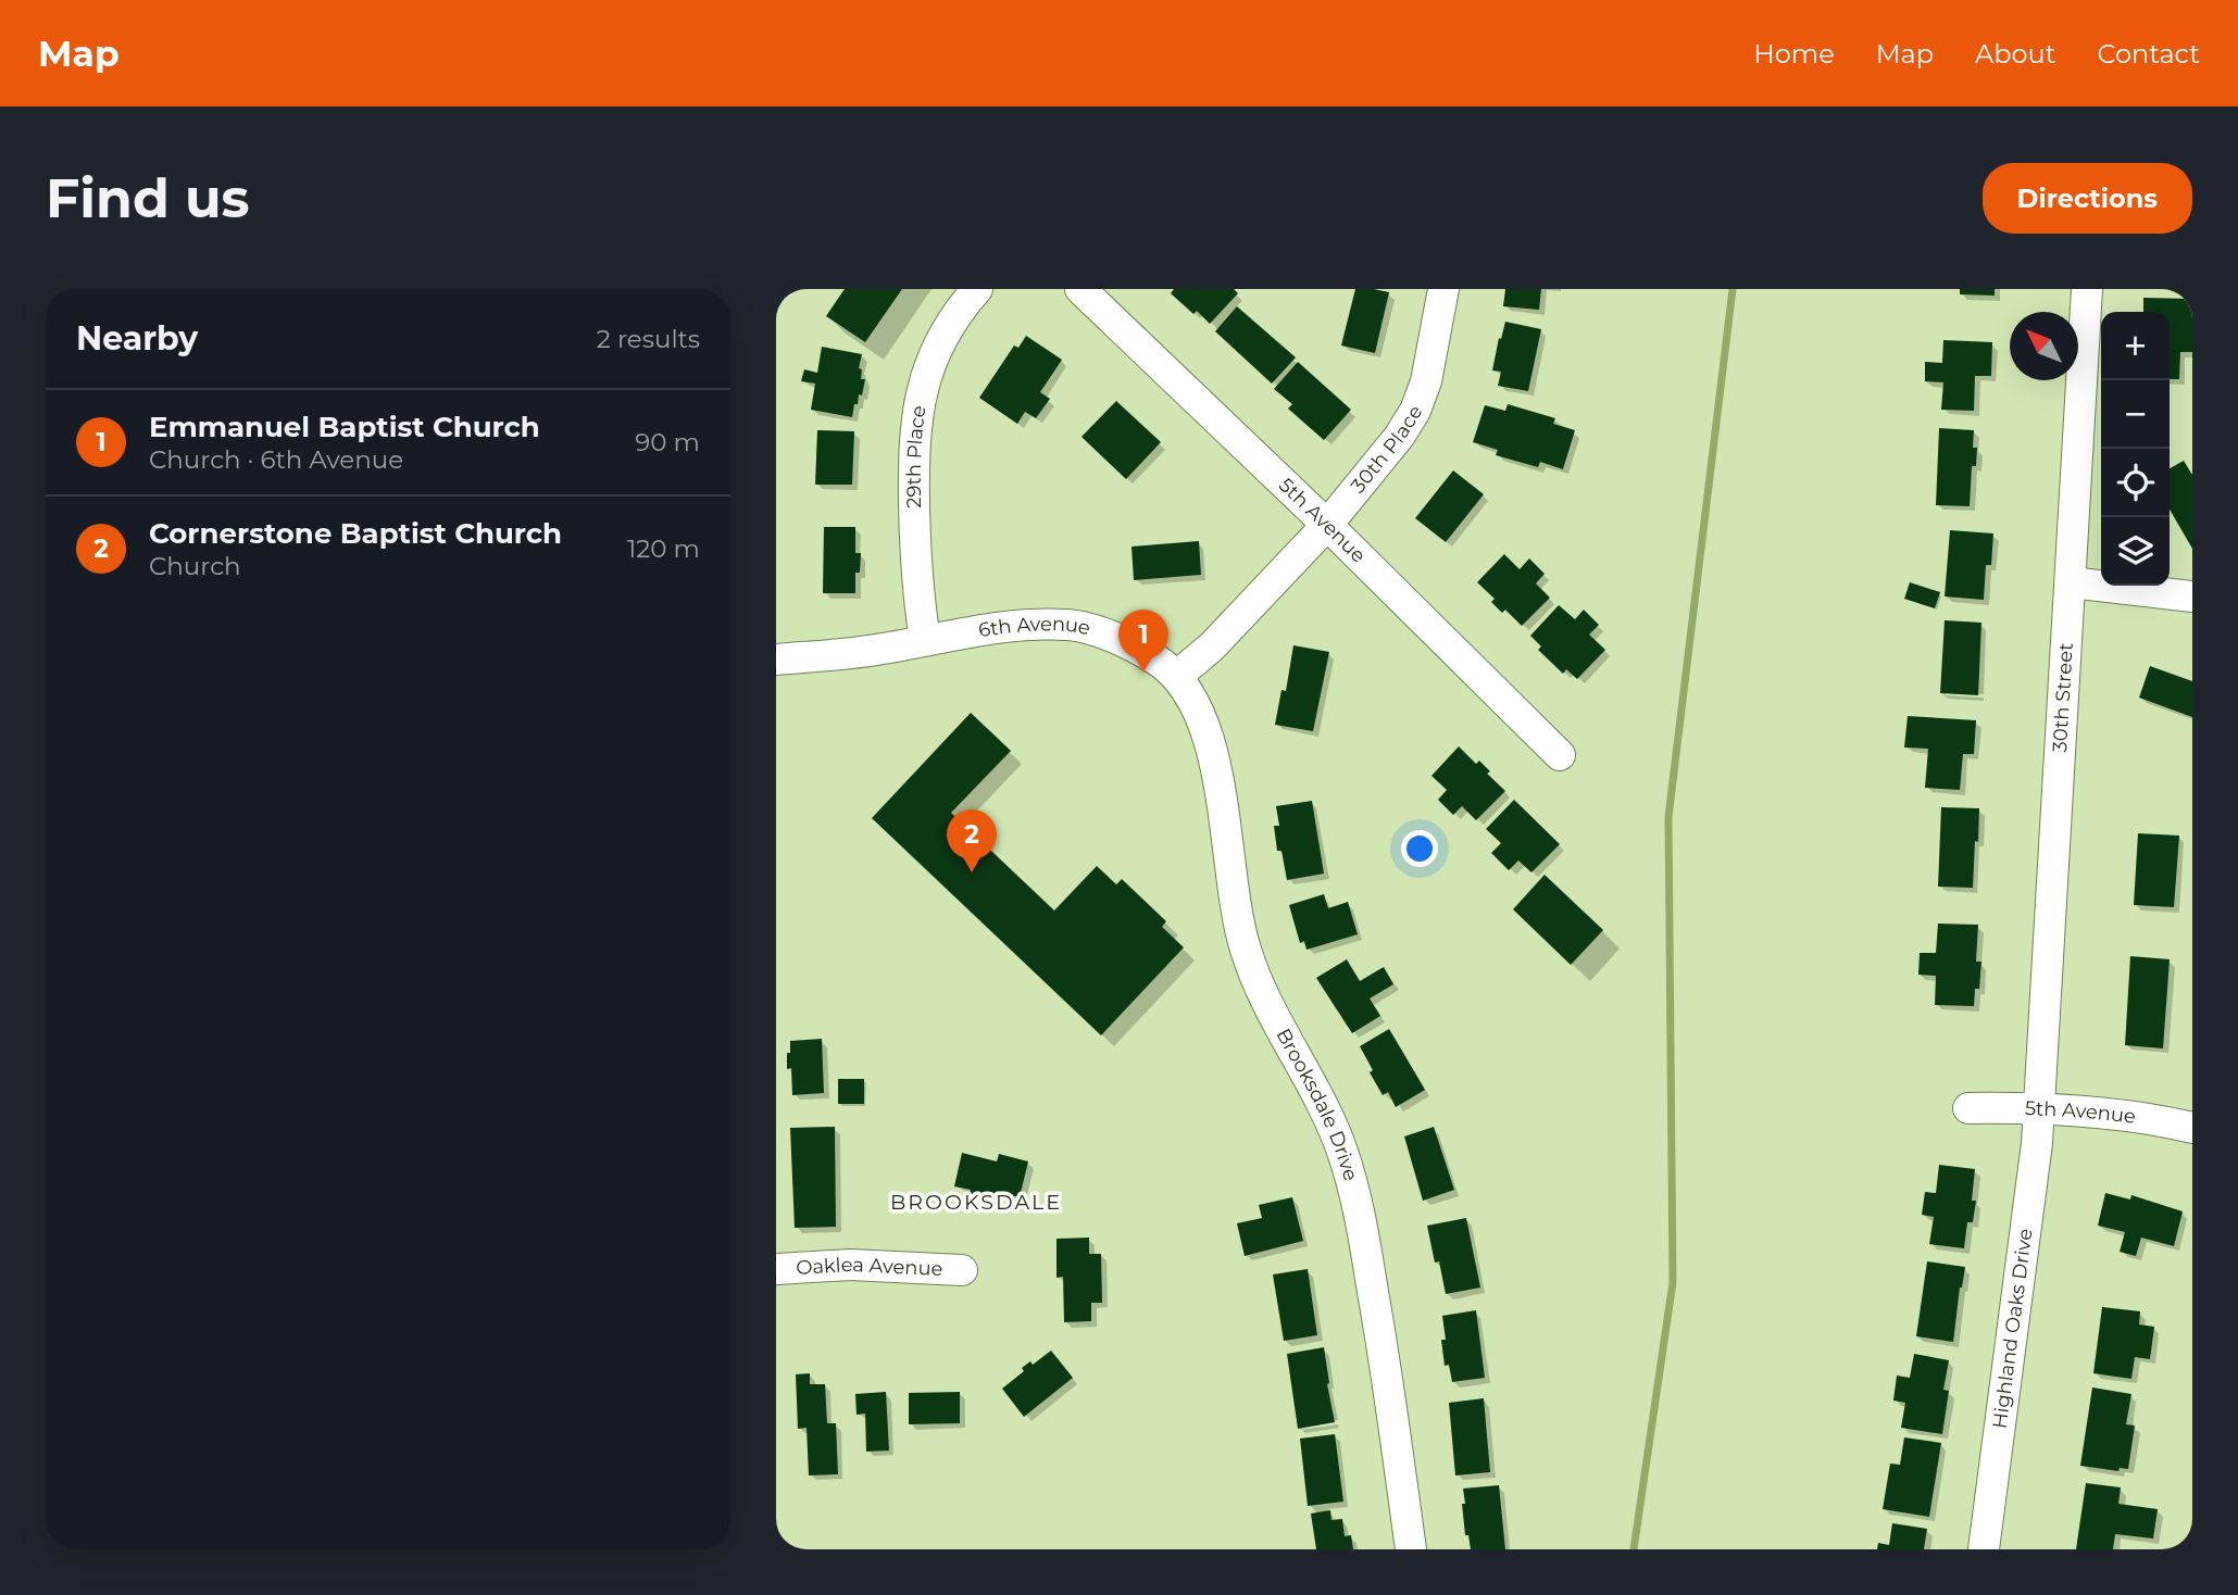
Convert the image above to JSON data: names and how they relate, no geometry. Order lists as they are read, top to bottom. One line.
{"streets":{"street":["30th Place","29th Place","5th Avenue","6th Avenue","30th Street","Brooksdale Drive","Oaklea Avenue","Highland Oaks Drive"]},"crossings":[["30th Place","5th Avenue"],["30th Place","6th Avenue"],["30th Place","Brooksdale Drive"],["29th Place","6th Avenue"],["5th Avenue","30th Street"],["5th Avenue","Highland Oaks Drive"],["6th Avenue","Brooksdale Drive"],["30th Street","Highland Oaks Drive"]],"districts":["BROOKSDALE"],"north":"top left","page":{"header":"Map","nav":["Home","Map","About","Contact"],"buttons":"Directions","title":"Find us","heading":["Nearby","2 results"],"map_buttons":["+","−"],"list":[{"mark":"1","name":"Emmanuel Baptist Church","note":"Church · 6th Avenue","value":"90 m"},{"mark":"2","name":"Cornerstone Baptist Church","note":"Church","value":"120 m"}],"pins":["1","2"]}}
